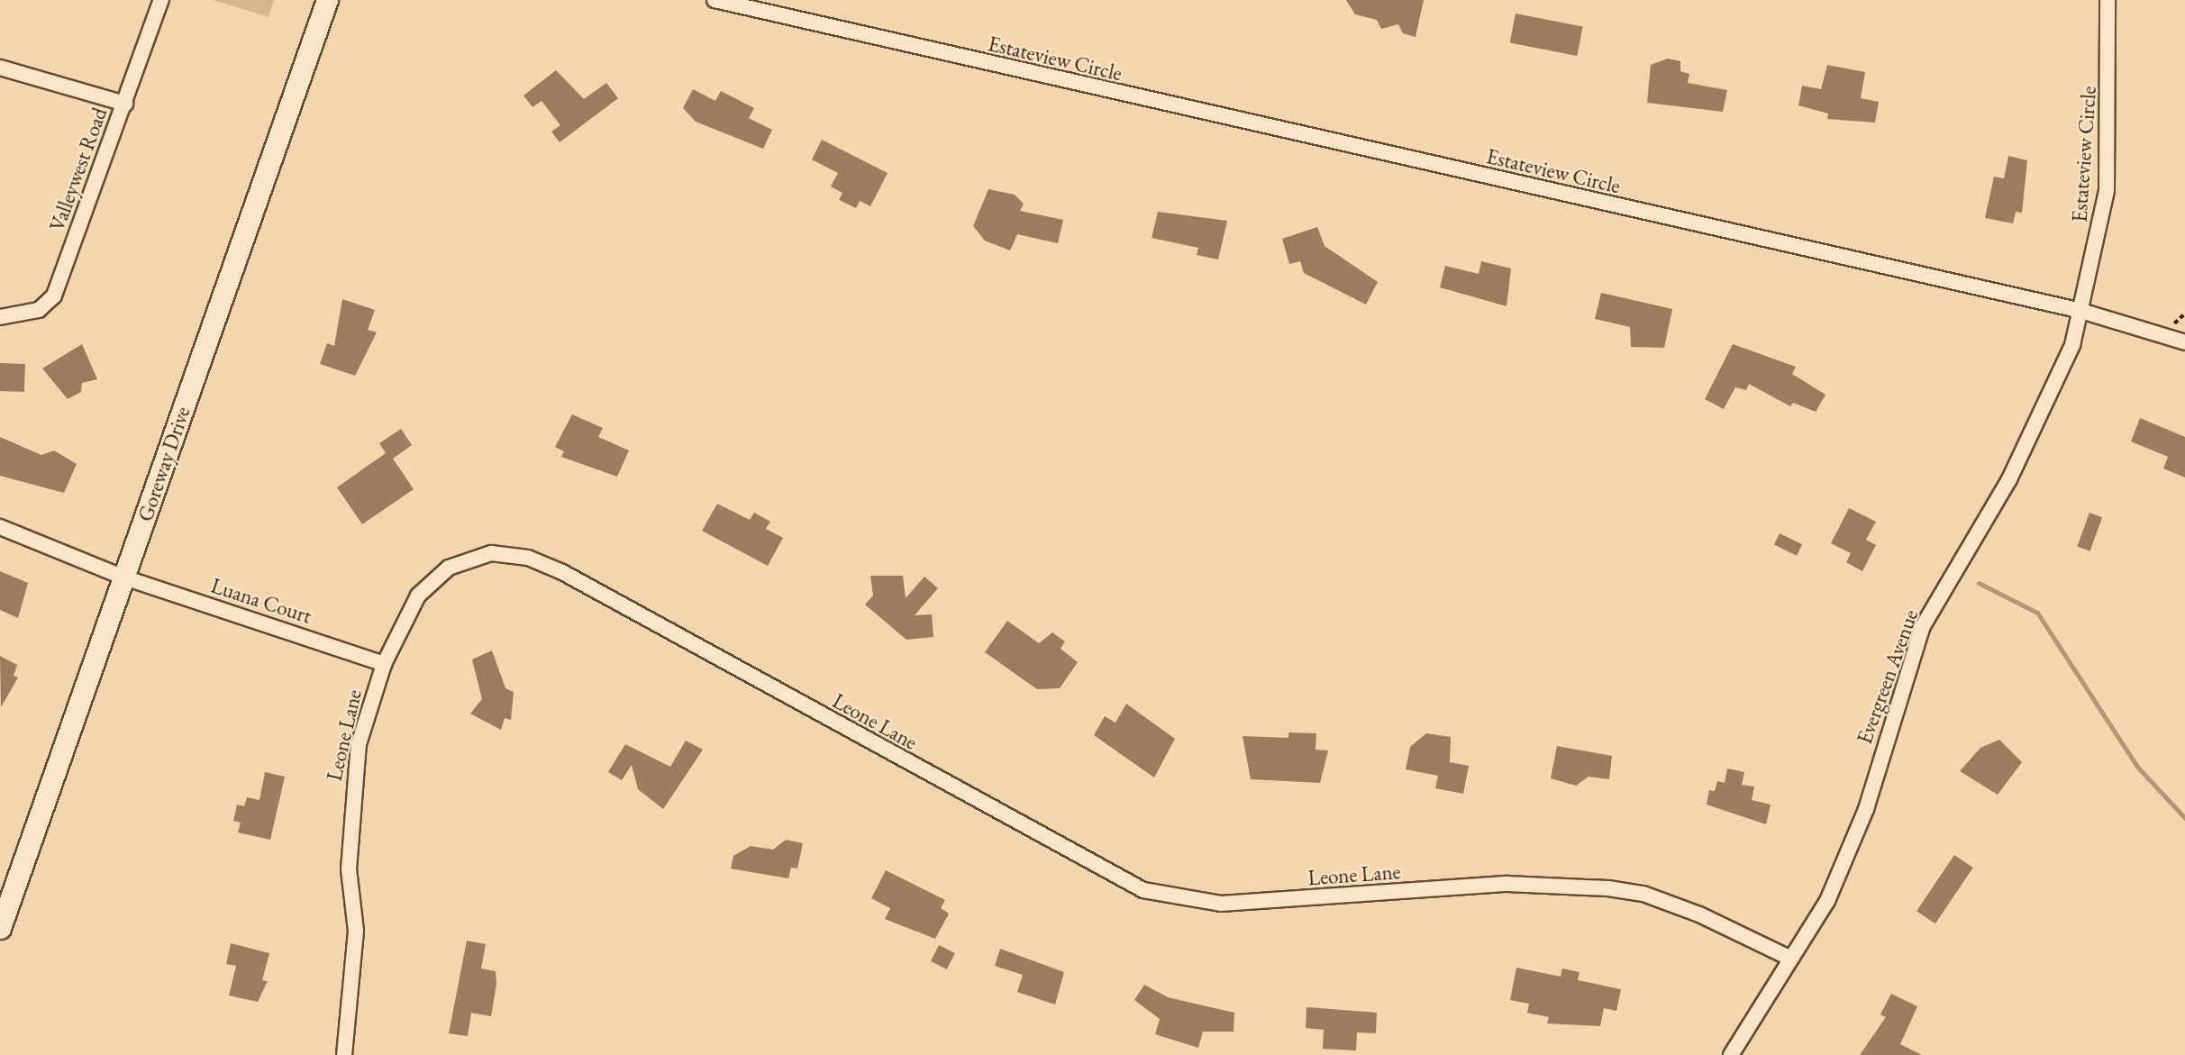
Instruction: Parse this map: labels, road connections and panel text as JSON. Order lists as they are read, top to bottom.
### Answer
{
  "streets": {
    "street": [
      "Estateview Circle",
      "Valleywest Road",
      "Goreway Drive",
      "Luana Court",
      "Evergreen Avenue",
      "Leone Lane"
    ]
  },
  "crossings": [
    ["Estateview Circle", "Evergreen Avenue"],
    ["Goreway Drive", "Luana Court"],
    ["Luana Court", "Leone Lane"],
    ["Evergreen Avenue", "Leone Lane"]
  ]
}
